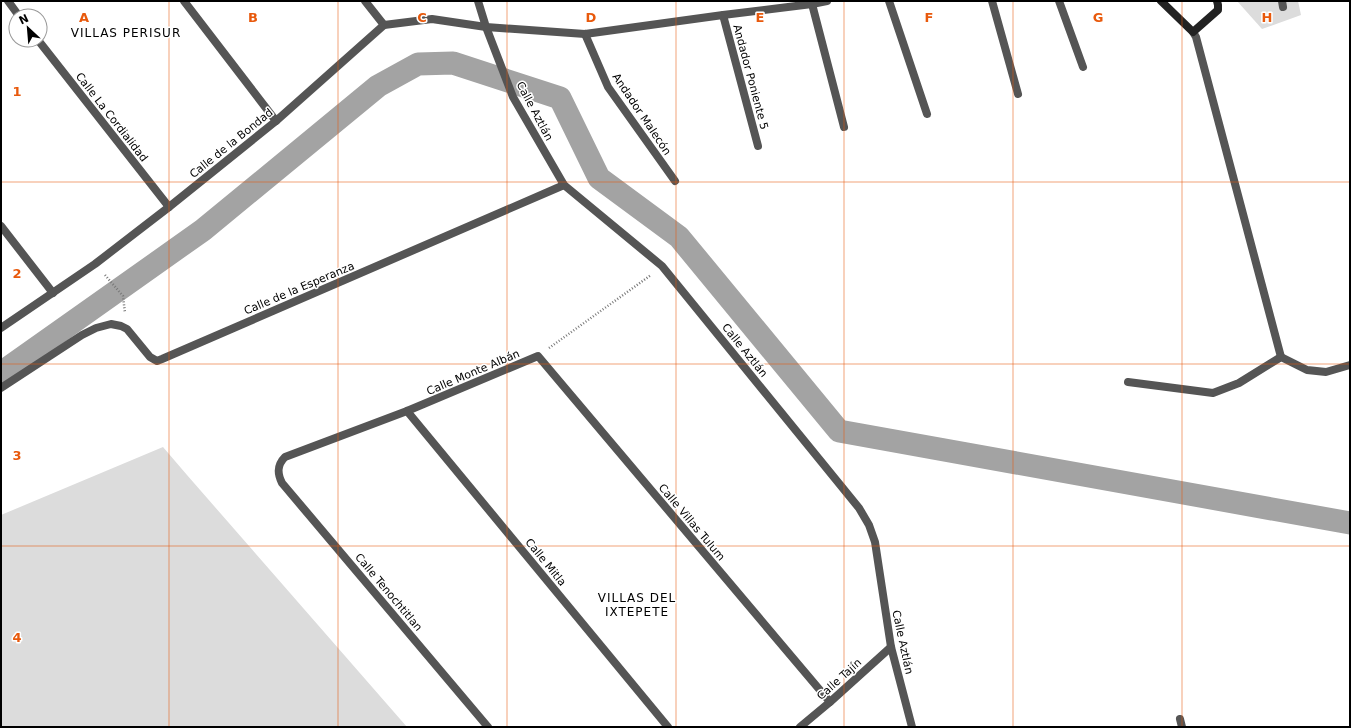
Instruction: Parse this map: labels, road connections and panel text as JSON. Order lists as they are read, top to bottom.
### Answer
{
  "streets": {
    "street": [
      "Andador Poniente 5",
      "Calle Aztlán",
      "Andador Malecón",
      "Calle La Cordialidad",
      "Calle de la Bondad",
      "Calle de la Esperanza",
      "Calle Monte Albán",
      "Calle Villas Tulum",
      "Calle Mitla",
      "Calle Tenochtitlan",
      "Calle Tajín"
    ]
  },
  "crossings": [
    ["Calle Aztlán", "Calle de la Esperanza"],
    ["Calle Aztlán", "Calle Monte Albán"],
    ["Calle Aztlán", "Calle Tajín"],
    ["Calle La Cordialidad", "Calle de la Bondad"],
    ["Calle Monte Albán", "Calle Villas Tulum"],
    ["Calle Monte Albán", "Calle Mitla"],
    ["Calle Monte Albán", "Calle Tenochtitlan"],
    ["Calle Villas Tulum", "Calle Tajín"]
  ],
  "districts": ["VILLAS PERISUR", "VILLAS DEL IXTEPETE"],
  "north": "top left",
  "grid": {
    "columns": [
      "A",
      "B",
      "C",
      "D",
      "E",
      "F",
      "G",
      "H"
    ],
    "rows": [
      "1",
      "2",
      "3",
      "4"
    ]
  }
}
